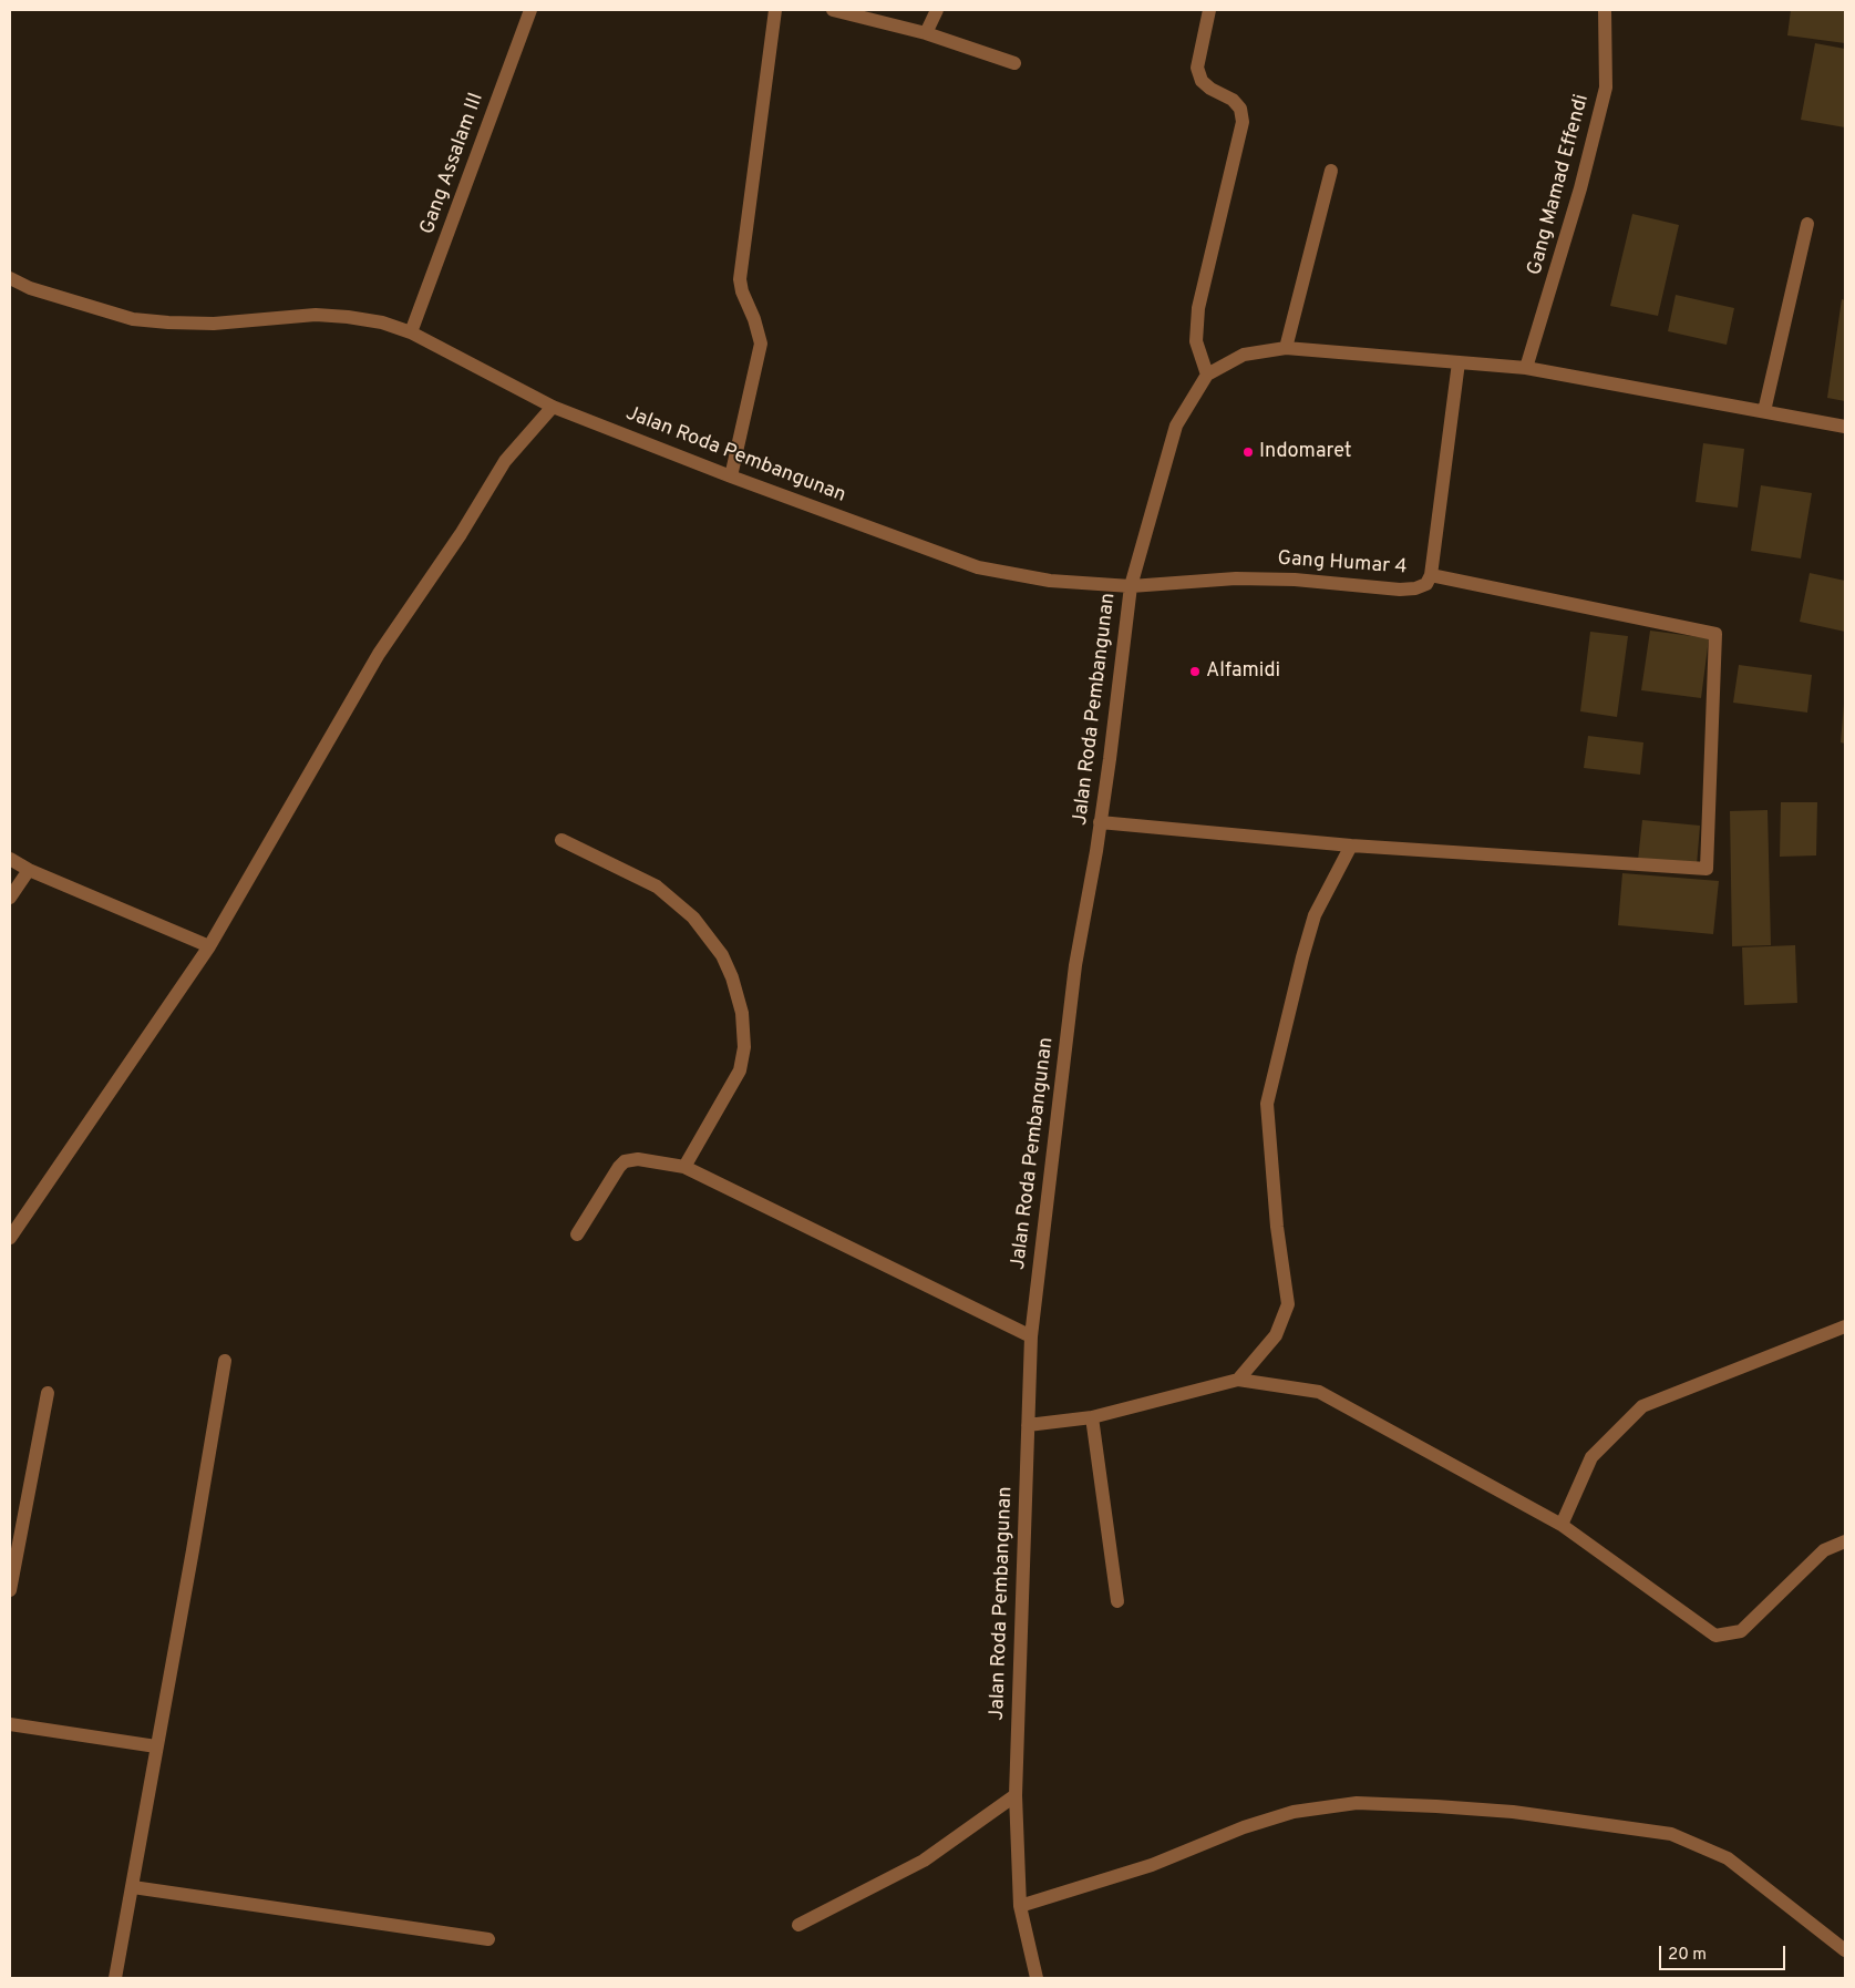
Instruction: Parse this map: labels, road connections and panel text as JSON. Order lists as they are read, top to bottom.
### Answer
{
  "streets": {
    "street": [
      "Gang Assalam III",
      "Gang Mamad Effendi",
      "Jalan Roda Pembangunan",
      "Gang Humar 4"
    ]
  },
  "crossings": [
    ["Gang Assalam III", "Jalan Roda Pembangunan"],
    ["Jalan Roda Pembangunan", "Gang Humar 4"]
  ],
  "places": ["Indomaret", "Alfamidi"],
  "scale_bar": "20 m"
}
